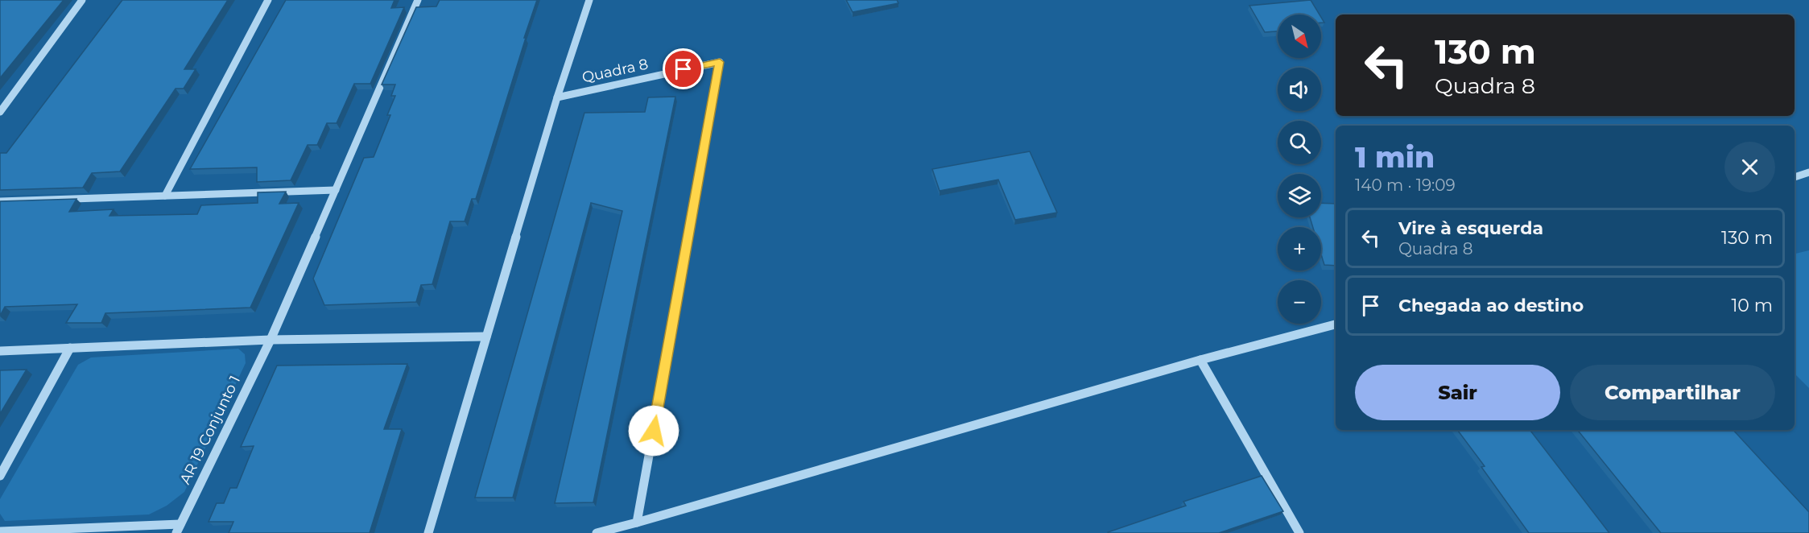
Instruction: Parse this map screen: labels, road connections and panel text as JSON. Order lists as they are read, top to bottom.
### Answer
{
  "streets": {
    "street": ["Quadra 8", "AR 19 Conjunto 1"]
  },
  "north": "bottom right",
  "page": {
    "map_buttons": ["+", "−"],
    "turn": ["130 m", "Quadra 8"],
    "heading": ["1 min", "140 m · 19:09"],
    "list": [
      {
        "name": "Vire à esquerda",
        "note": "Quadra 8",
        "value": "130 m"
      },
      {
        "name": "Chegada ao destino",
        "value": "10 m"
      }
    ],
    "buttons": ["Sair", "Compartilhar"]
  }
}
